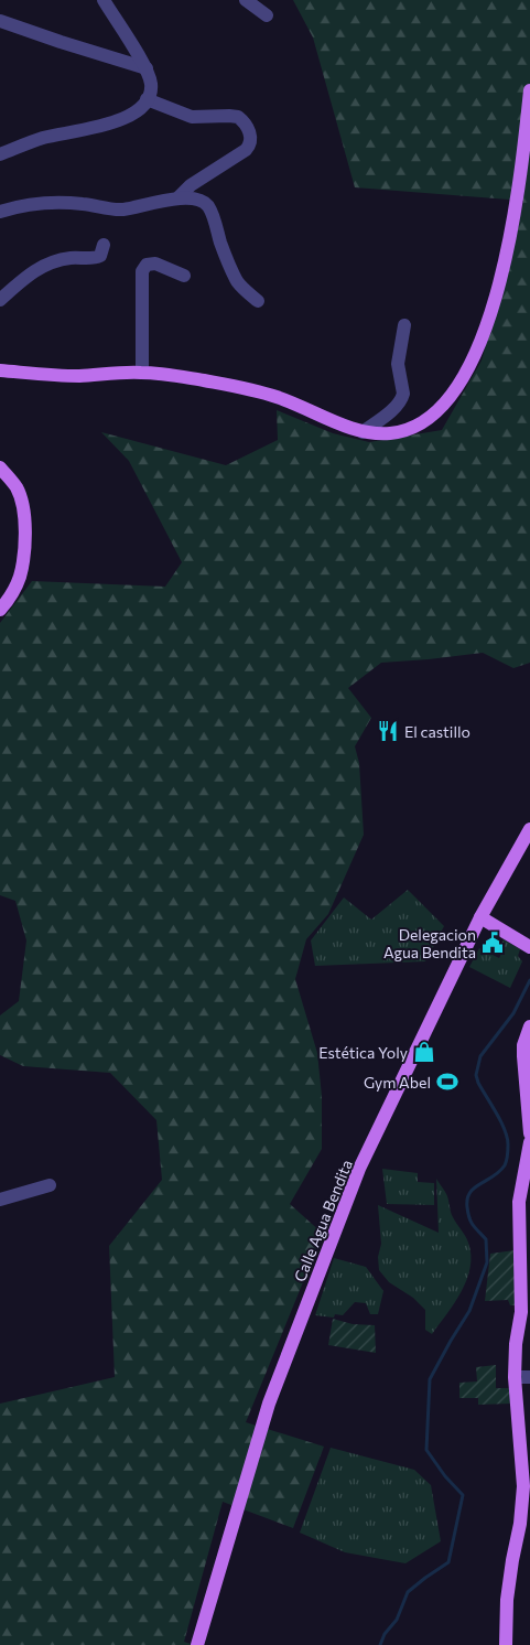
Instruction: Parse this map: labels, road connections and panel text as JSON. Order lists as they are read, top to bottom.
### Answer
{
  "streets": {
    "main road": ["Calle Agua Bendita"]
  },
  "places": {
    "restaurant": ["El castillo"],
    "public building": ["Delegacion Agua Bendita"],
    "shop": ["Estética Yoly"],
    "sports": ["Gym Abel"]
  }
}
